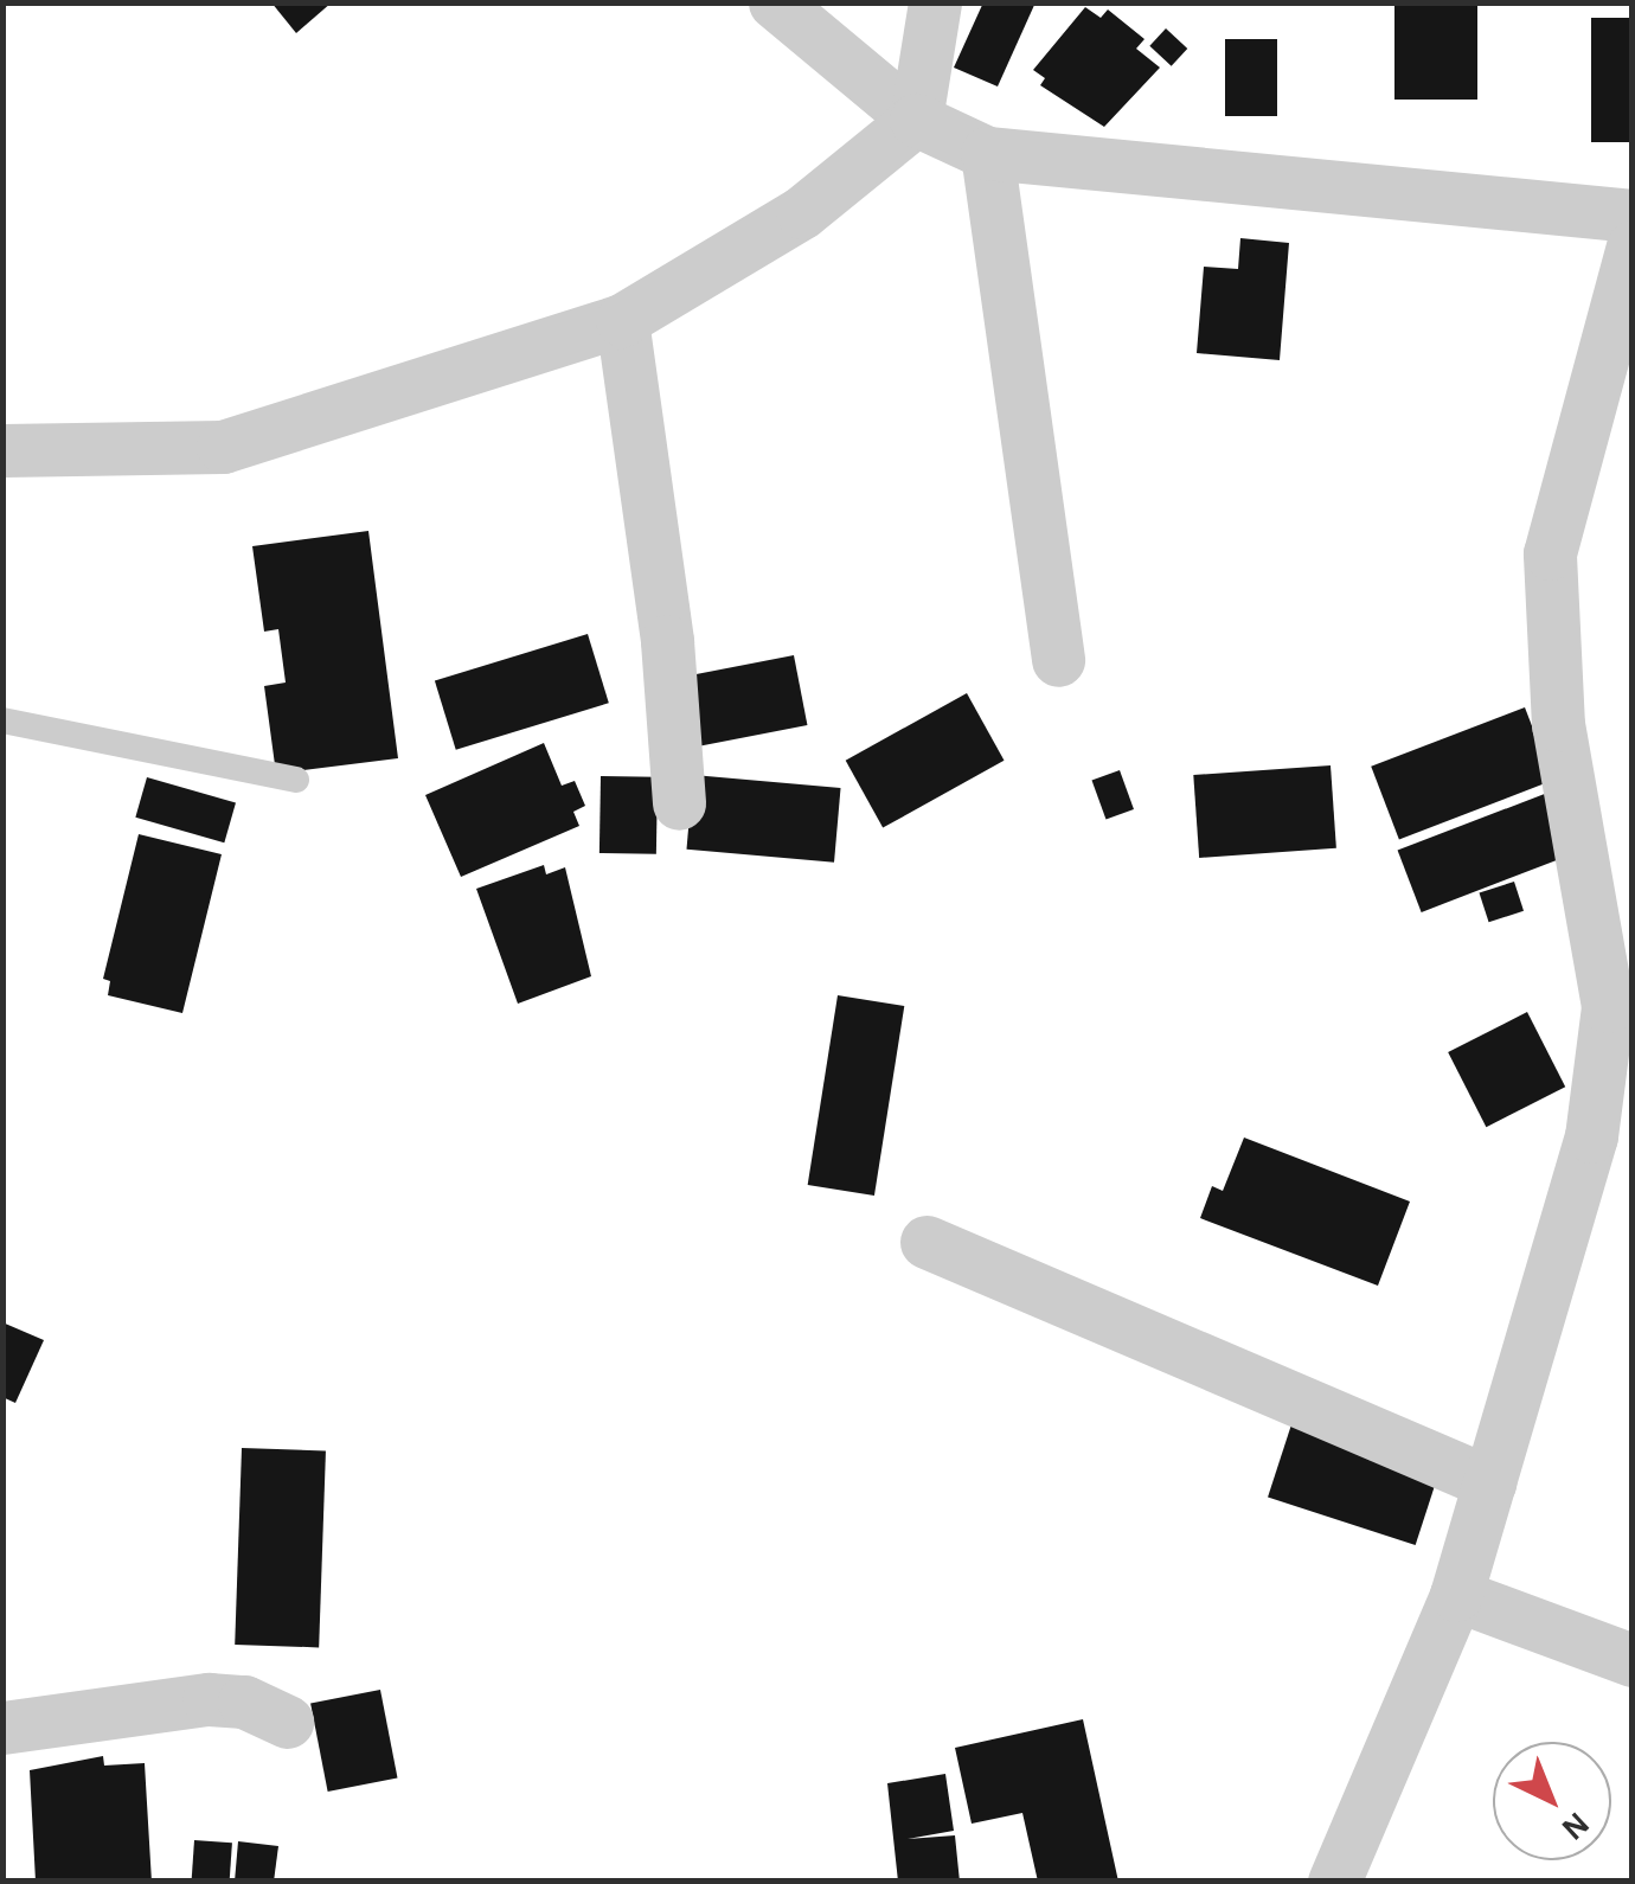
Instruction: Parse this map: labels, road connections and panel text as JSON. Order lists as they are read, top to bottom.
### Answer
{
  "north": "bottom right"
}
